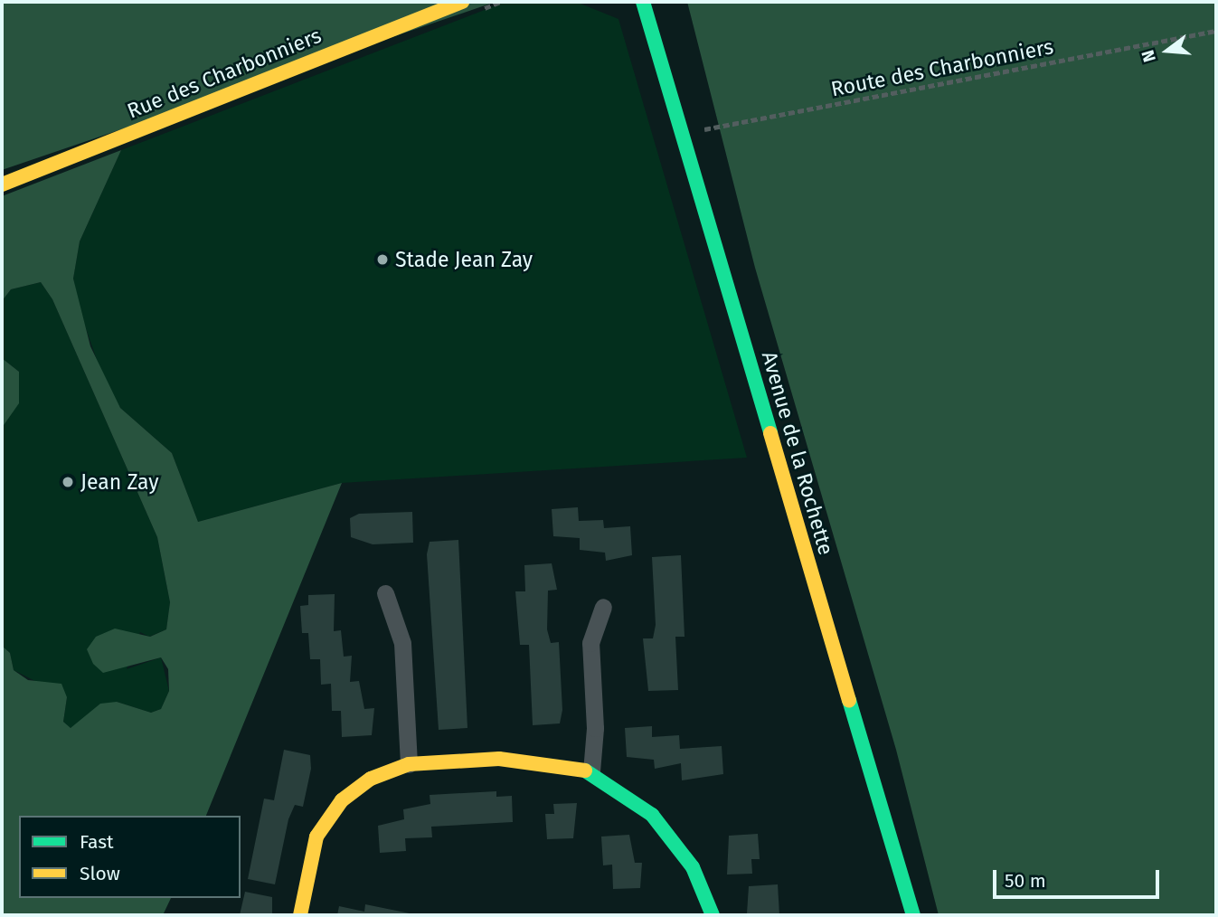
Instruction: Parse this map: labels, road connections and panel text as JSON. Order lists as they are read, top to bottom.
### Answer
{
  "streets": {
    "street": ["Rue des Charbonniers", "Avenue de la Rochette"],
    "path": ["Route des Charbonniers"]
  },
  "places": ["Stade Jean Zay", "Jean Zay"],
  "legend": ["Fast", "Slow"],
  "scale_bar": "50 m",
  "north": "left"
}
